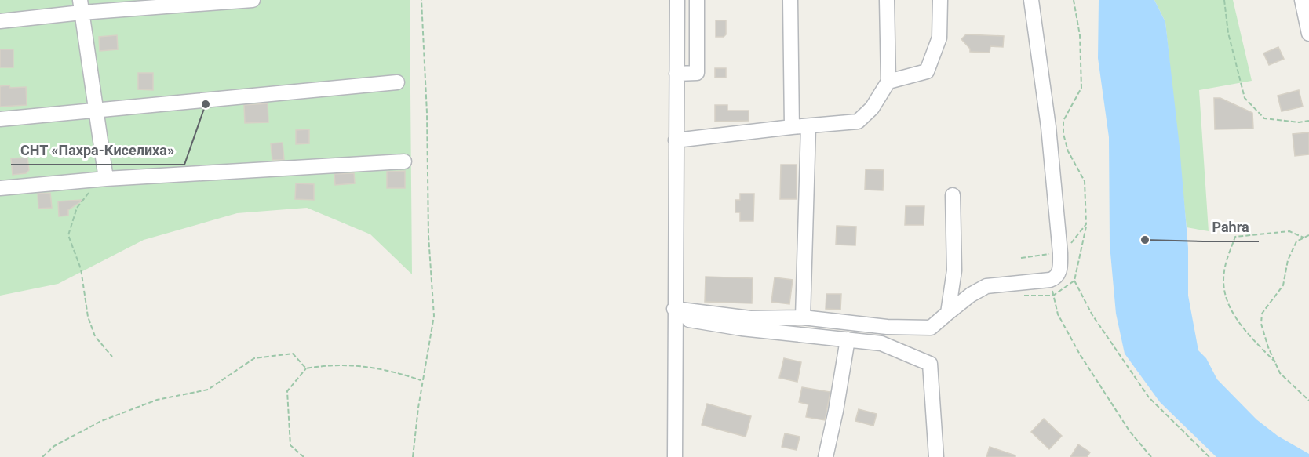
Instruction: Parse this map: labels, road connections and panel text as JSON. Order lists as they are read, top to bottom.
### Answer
{
  "places": ["СНТ «Пахра-Киселиха»", "Pahra"]
}
